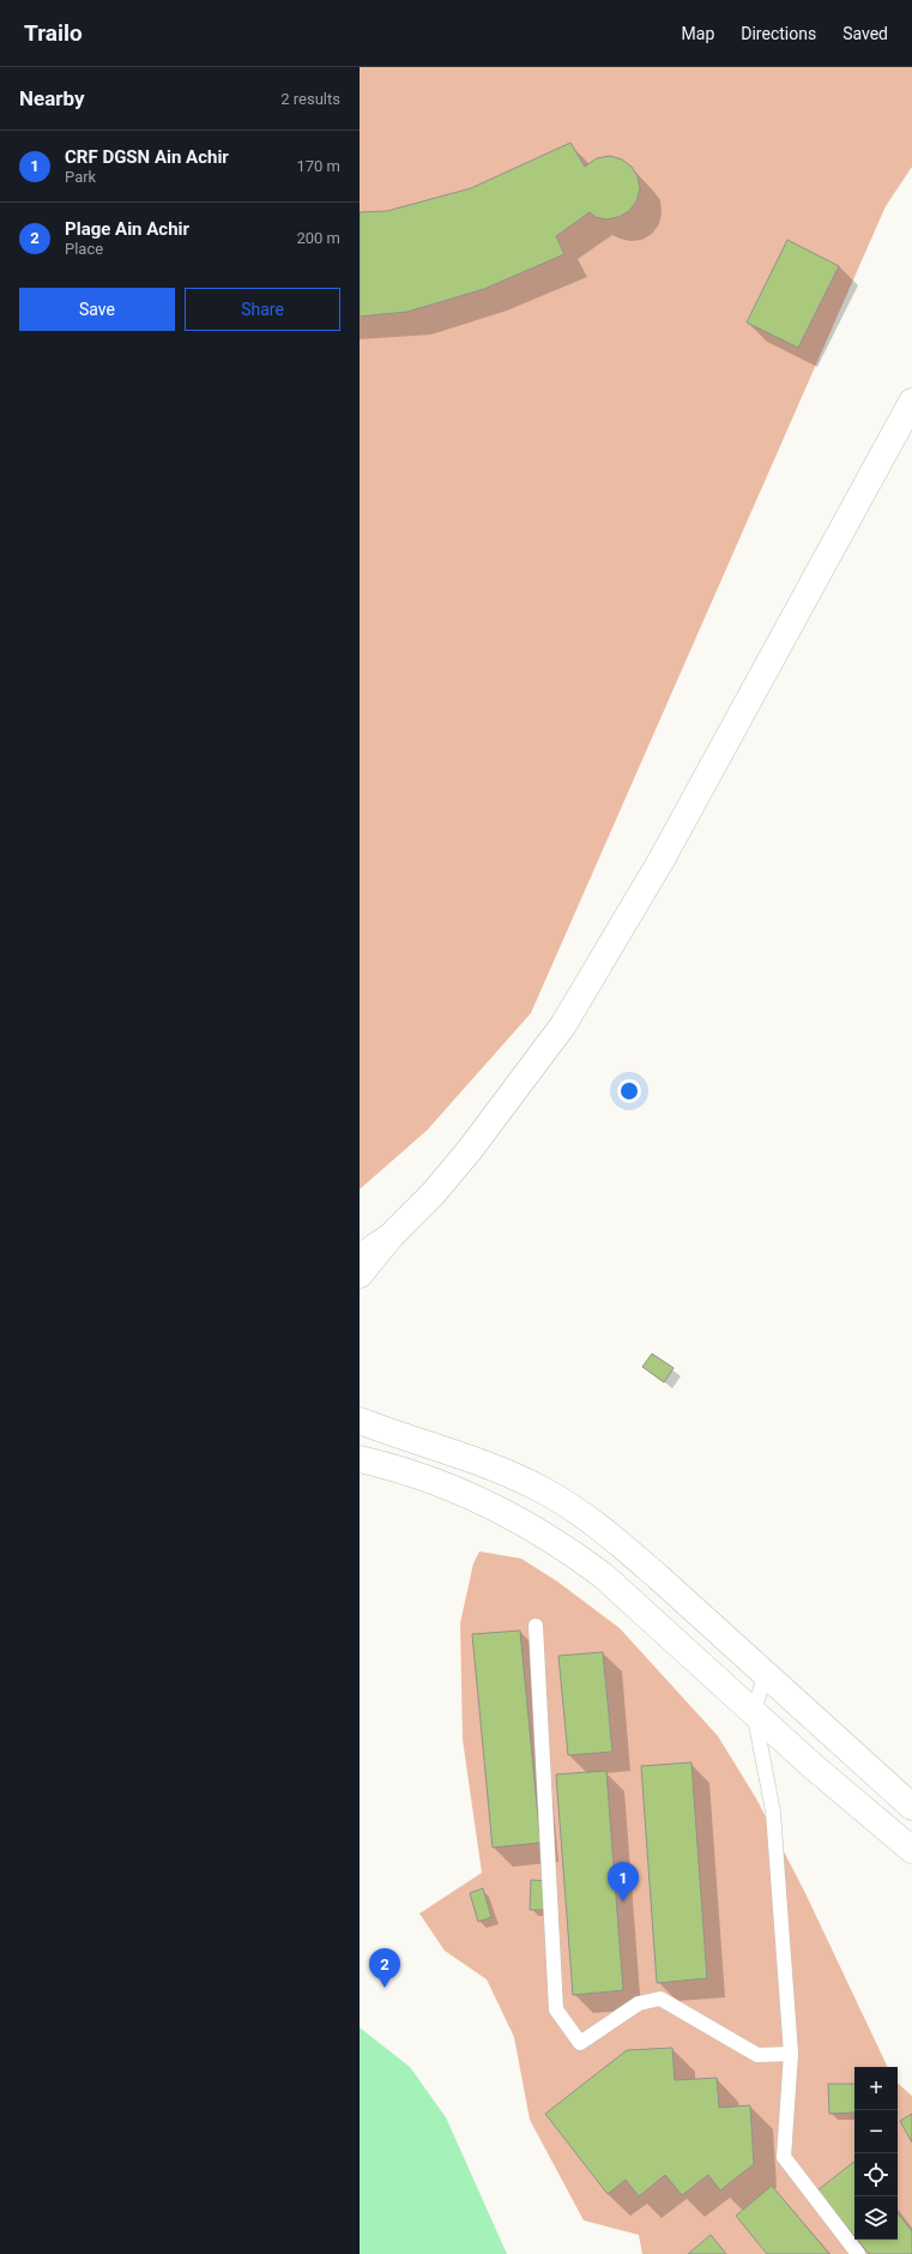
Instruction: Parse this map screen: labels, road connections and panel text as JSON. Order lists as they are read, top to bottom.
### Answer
{
  "page": {
    "header": "Trailo",
    "nav": ["Map", "Directions", "Saved"],
    "heading": ["Nearby", "2 results"],
    "list": [
      {
        "mark": "1",
        "name": "CRF DGSN Ain Achir",
        "note": "Park",
        "value": "170 m"
      },
      {
        "mark": "2",
        "name": "Plage Ain Achir",
        "note": "Place",
        "value": "200 m"
      }
    ],
    "buttons": ["Save", "Share"],
    "pins": ["1", "2"],
    "map_buttons": ["+", "−"]
  }
}
